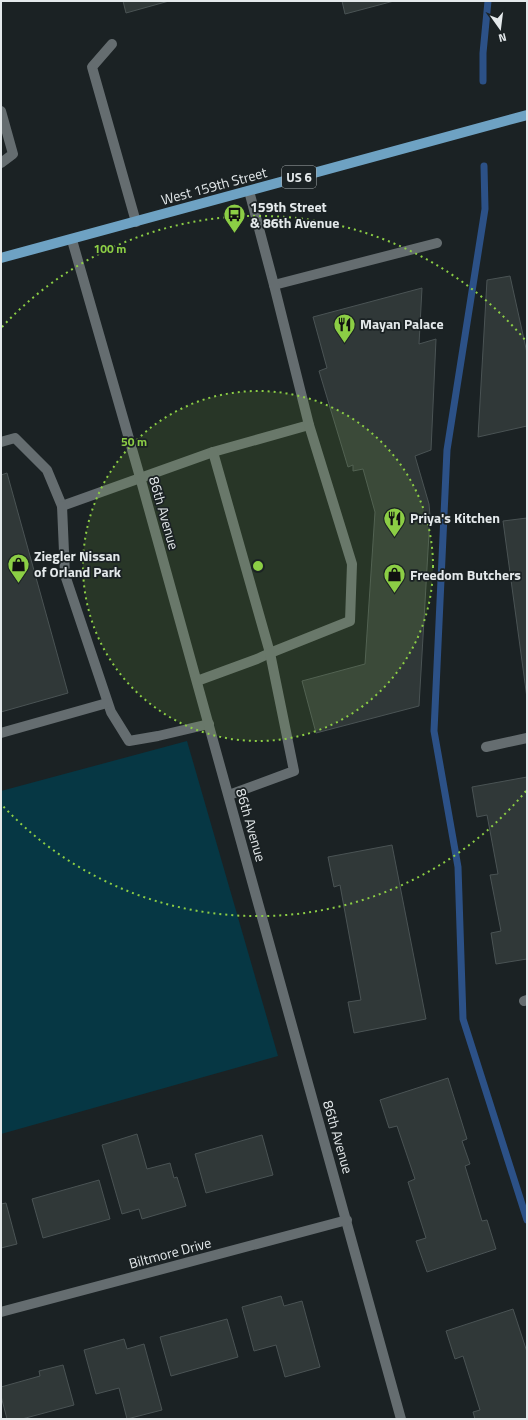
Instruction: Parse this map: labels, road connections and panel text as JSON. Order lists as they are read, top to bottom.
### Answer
{
  "streets": {
    "main road": ["US 6", "West 159th Street"],
    "street": ["86th Avenue", "Biltmore Drive"]
  },
  "crossings": [
    ["West 159th Street", "86th Avenue"],
    ["86th Avenue", "Biltmore Drive"]
  ],
  "places": {
    "bus stop": ["159th Street & 86th Avenue"],
    "restaurant": ["Mayan Palace", "Priya's Kitchen"],
    "shop": ["Ziegler Nissan of Orland Park", "Freedom Butchers"]
  },
  "north": "bottom",
  "rings": ["100 m", "50 m"]
}
